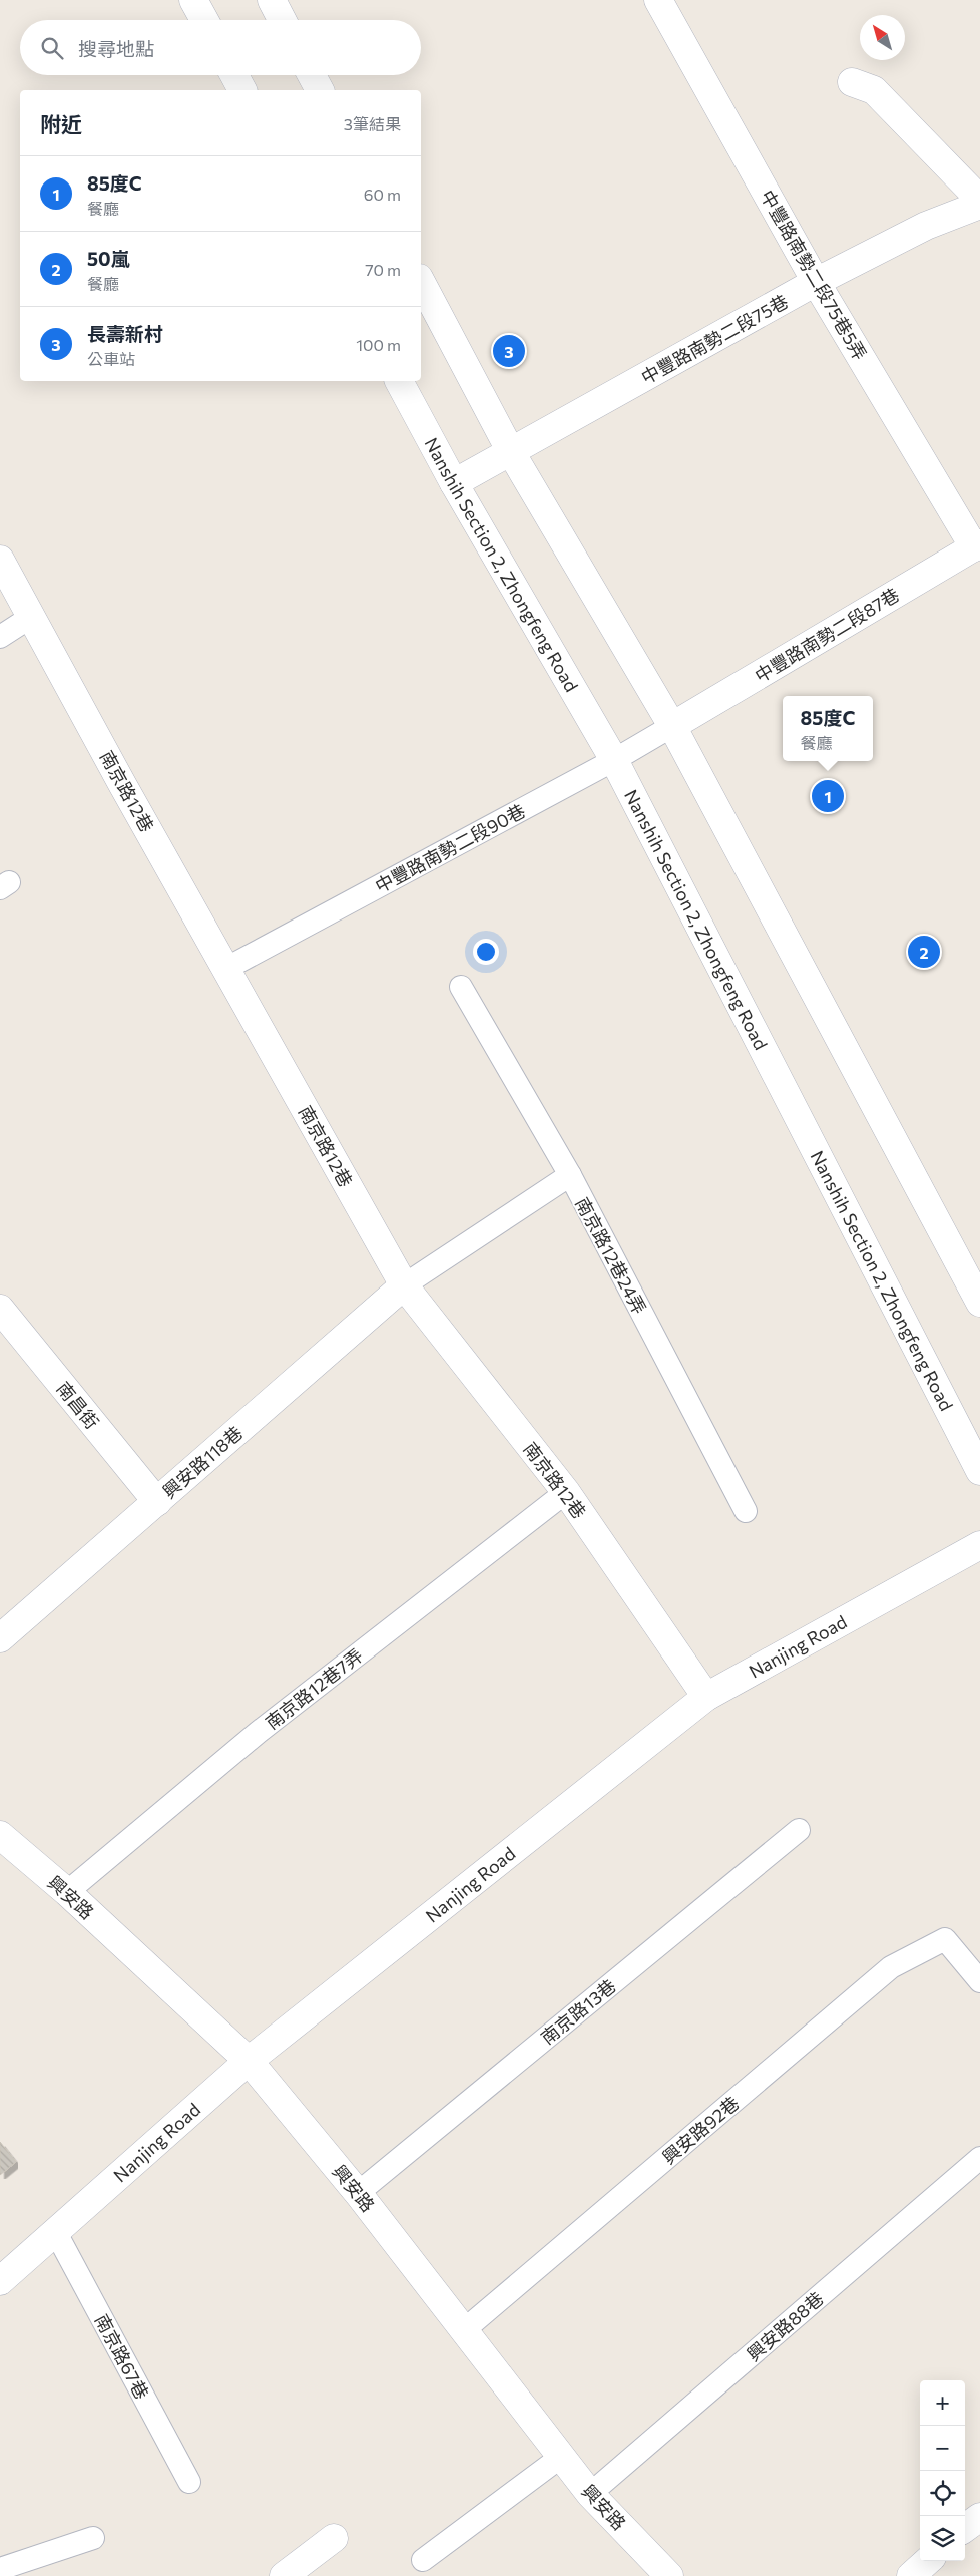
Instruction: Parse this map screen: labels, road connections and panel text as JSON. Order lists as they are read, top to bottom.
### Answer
{
  "streets": {
    "street": [
      "中豐路南勢二段75巷5弄",
      "中豐路南勢二段75巷",
      "Nanshih Section 2, Zhongfeng Road",
      "中豐路南勢二段87巷",
      "南京路12巷",
      "南昌街",
      "興安路118巷",
      "Nanjing Road",
      "興安路"
    ],
    "lane": [
      "中豐路南勢二段90巷",
      "南京路12巷24弄",
      "南京路12巷7弄",
      "南京路13巷",
      "興安路92巷",
      "興安路88巷",
      "南京路67巷"
    ]
  },
  "crossings": [
    ["中豐路南勢二段75巷5弄", "中豐路南勢二段75巷"],
    ["中豐路南勢二段75巷5弄", "中豐路南勢二段87巷"],
    ["中豐路南勢二段75巷", "Nanshih Section 2, Zhongfeng Road"],
    ["Nanshih Section 2, Zhongfeng Road", "中豐路南勢二段90巷"],
    ["中豐路南勢二段87巷", "中豐路南勢二段90巷"],
    ["南京路12巷", "中豐路南勢二段90巷"],
    ["南京路12巷", "南京路12巷24弄"],
    ["南京路12巷", "興安路118巷"],
    ["南京路12巷", "Nanjing Road"],
    ["南京路12巷", "南京路12巷7弄"],
    ["南京路12巷24弄", "興安路118巷"],
    ["南昌街", "興安路118巷"],
    ["Nanjing Road", "興安路"],
    ["Nanjing Road", "南京路67巷"],
    ["南京路12巷7弄", "興安路"],
    ["興安路", "南京路13巷"],
    ["興安路", "興安路92巷"],
    ["興安路", "興安路88巷"]
  ],
  "north": "top left",
  "page": {
    "search": "搜尋地點",
    "heading": ["附近", "3筆結果"],
    "list": [
      {
        "mark": "1",
        "name": "85度C",
        "note": "餐廳",
        "value": "60 m"
      },
      {
        "mark": "2",
        "name": "50嵐",
        "note": "餐廳",
        "value": "70 m"
      },
      {
        "mark": "3",
        "name": "長壽新村",
        "note": "公車站",
        "value": "100 m"
      }
    ],
    "pins": ["3", "1", "2"],
    "popup": ["85度C", "餐廳"],
    "map_buttons": ["+", "−"]
  }
}
